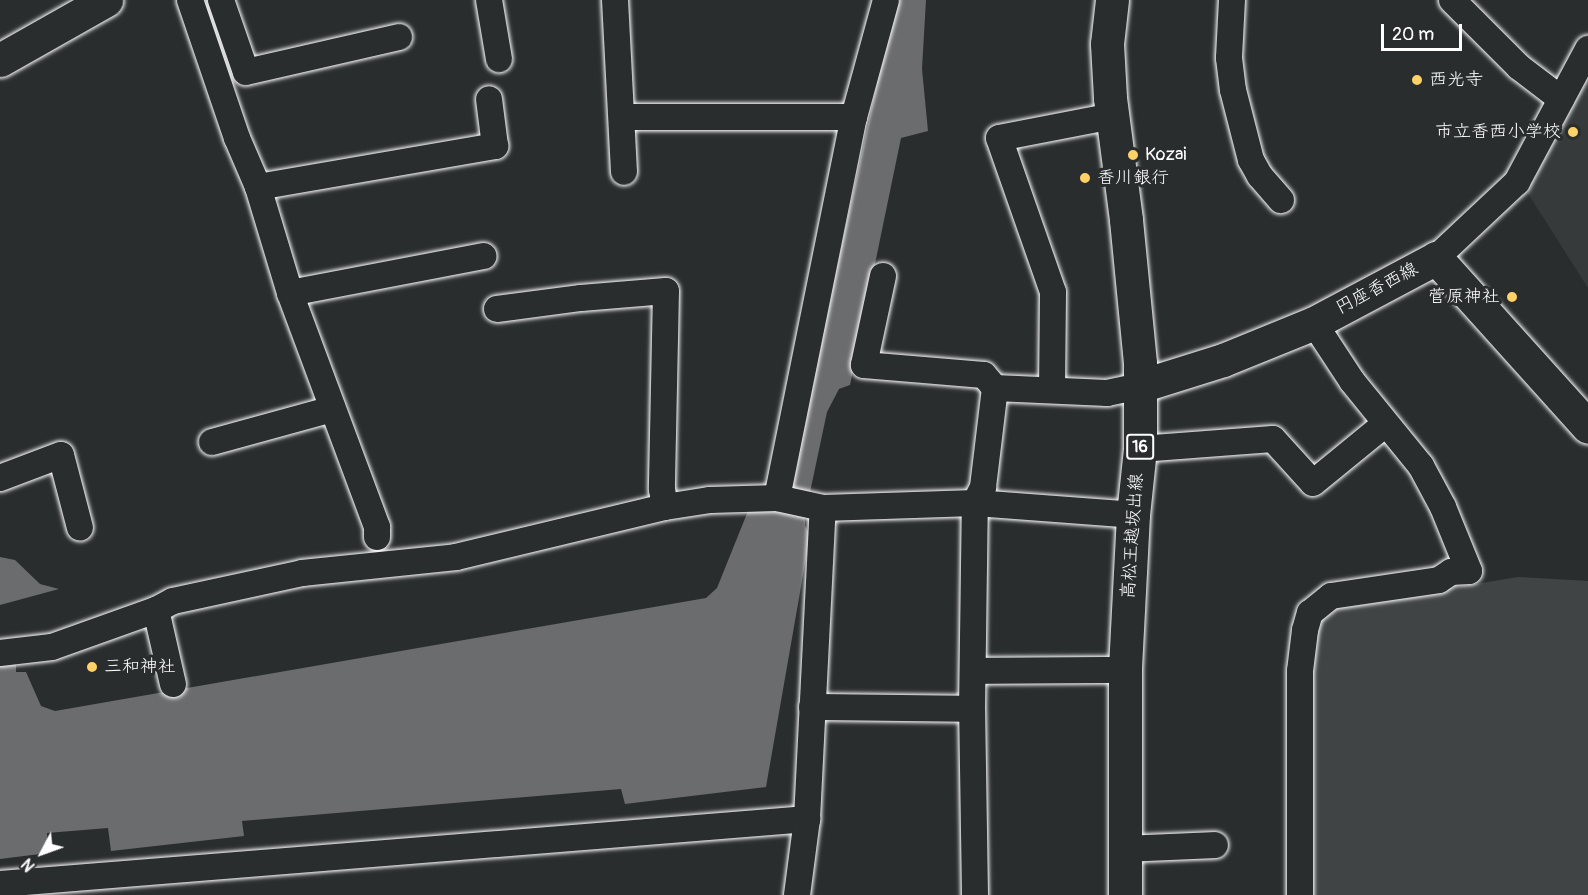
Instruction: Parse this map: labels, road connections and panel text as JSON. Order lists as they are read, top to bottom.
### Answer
{
  "streets": {
    "main road": ["円座香西線", "16", "高松王越坂出線"]
  },
  "crossings": [
    ["円座香西線", "高松王越坂出線"]
  ],
  "places": [
    "西光寺",
    "市立香西小学校",
    "Kozai",
    "香川銀行",
    "菅原神社",
    "三和神社"
  ],
  "scale_bar": "20 m",
  "north": "bottom left"
}
